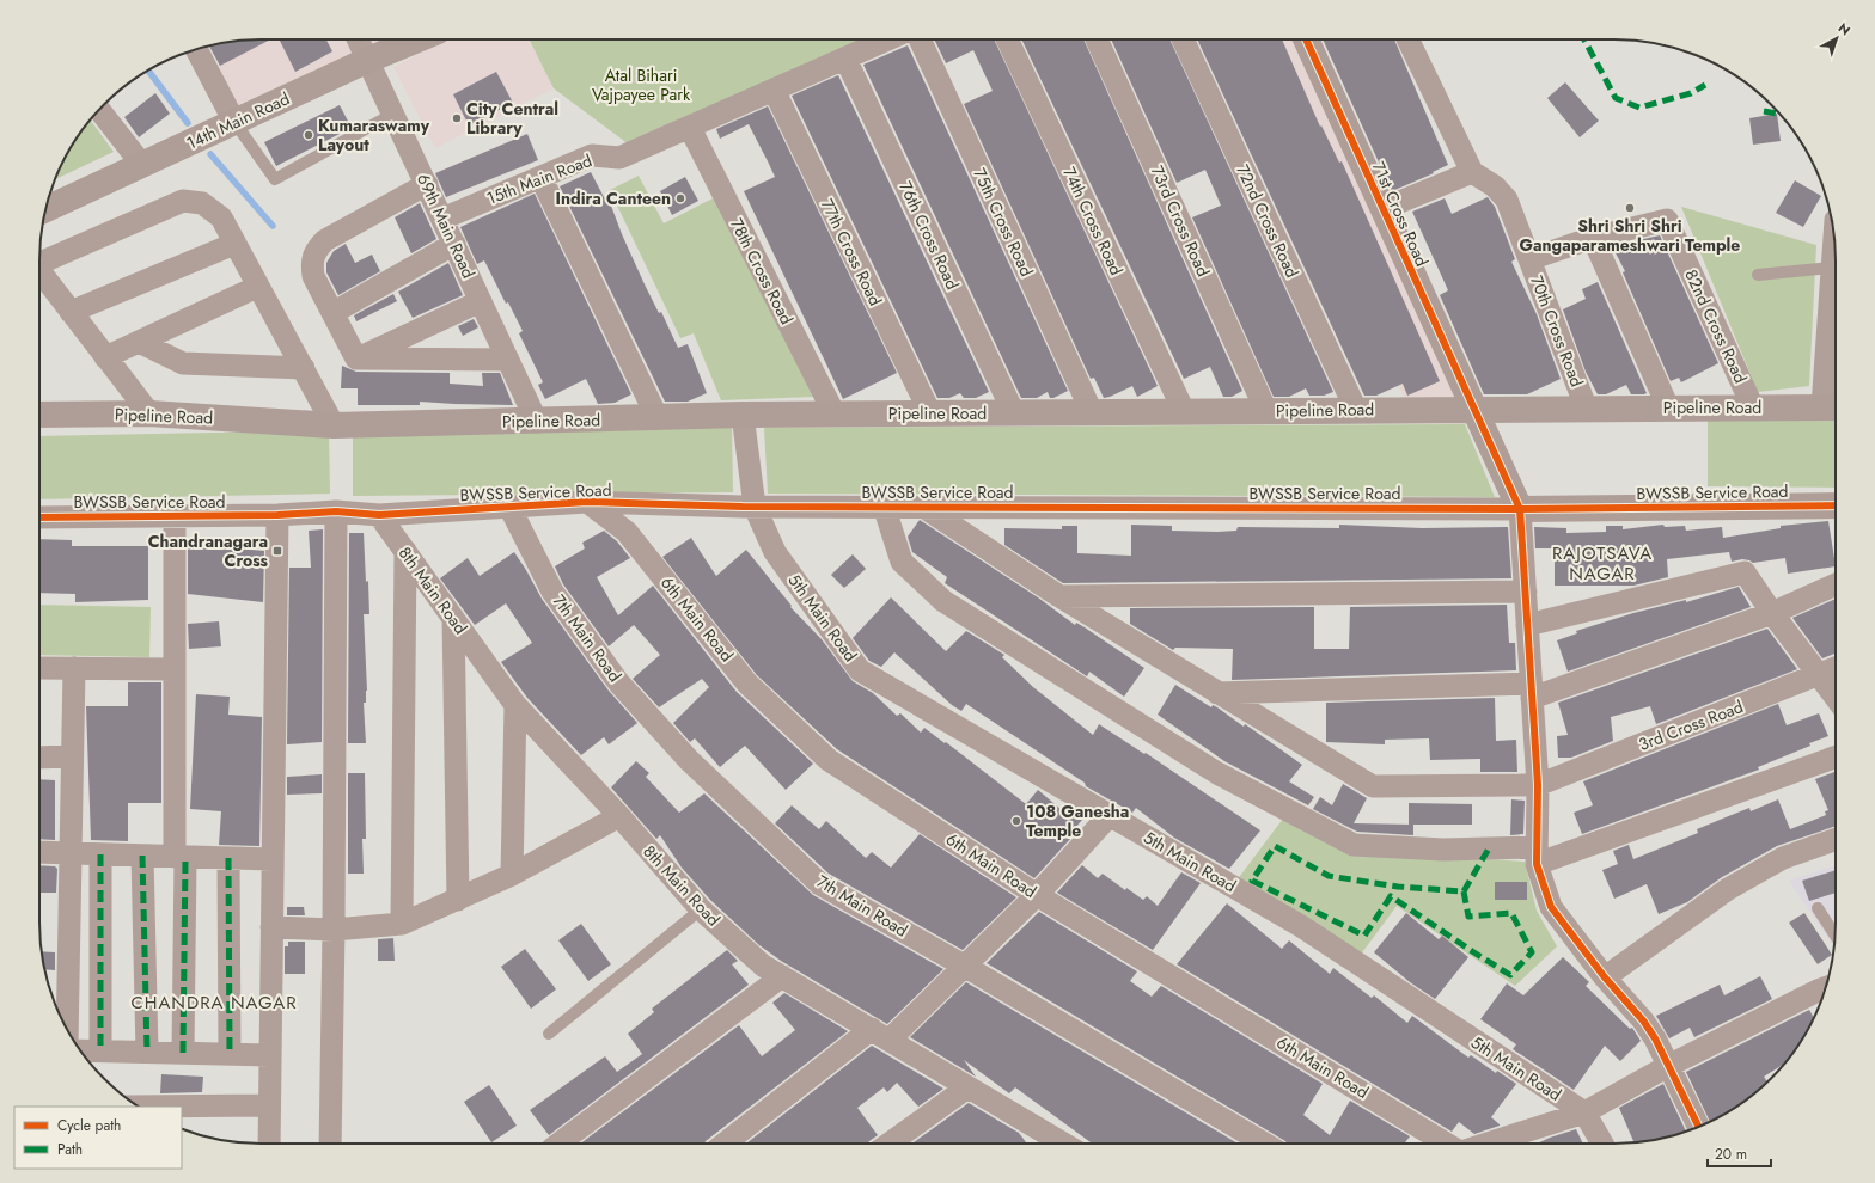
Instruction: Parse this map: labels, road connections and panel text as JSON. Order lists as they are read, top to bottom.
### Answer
{
  "streets": {
    "street": [
      "14th Main Road",
      "15th Main Road",
      "71st Cross Road",
      "74th Cross Road",
      "73rd Cross Road",
      "72nd Cross Road",
      "75th Cross Road",
      "69th Main Road",
      "76th Cross Road",
      "77th Cross Road",
      "78th Cross Road",
      "82nd Cross Road",
      "70th Cross Road",
      "Pipeline Road",
      "BWSSB Service Road",
      "8th Main Road",
      "5th Main Road",
      "6th Main Road",
      "7th Main Road",
      "3rd Cross Road"
    ]
  },
  "crossings": [
    ["14th Main Road", "69th Main Road"],
    ["15th Main Road", "69th Main Road"],
    ["15th Main Road", "76th Cross Road"],
    ["15th Main Road", "77th Cross Road"],
    ["15th Main Road", "78th Cross Road"],
    ["71st Cross Road", "Pipeline Road"],
    ["71st Cross Road", "BWSSB Service Road"],
    ["74th Cross Road", "Pipeline Road"],
    ["73rd Cross Road", "Pipeline Road"],
    ["72nd Cross Road", "Pipeline Road"],
    ["75th Cross Road", "Pipeline Road"],
    ["69th Main Road", "Pipeline Road"],
    ["76th Cross Road", "Pipeline Road"],
    ["77th Cross Road", "Pipeline Road"],
    ["78th Cross Road", "Pipeline Road"],
    ["82nd Cross Road", "Pipeline Road"],
    ["70th Cross Road", "Pipeline Road"],
    ["Pipeline Road", "5th Main Road"],
    ["BWSSB Service Road", "8th Main Road"],
    ["BWSSB Service Road", "5th Main Road"],
    ["BWSSB Service Road", "6th Main Road"],
    ["BWSSB Service Road", "7th Main Road"]
  ],
  "districts": ["RAJOTSAVA NAGAR", "CHANDRA NAGAR"],
  "parks": ["Atal Bihari Vajpayee Park"],
  "places": {
    "other": [
      "City Central Library",
      "Kumaraswamy Layout",
      "Indira Canteen",
      "Shri Shri Shri Gangaparameshwari Temple",
      "108 Ganesha Temple"
    ],
    "transit": ["Chandranagara Cross"]
  },
  "legend": ["Cycle path", "Path"],
  "scale_bar": "20 m",
  "north": "top right"
}
